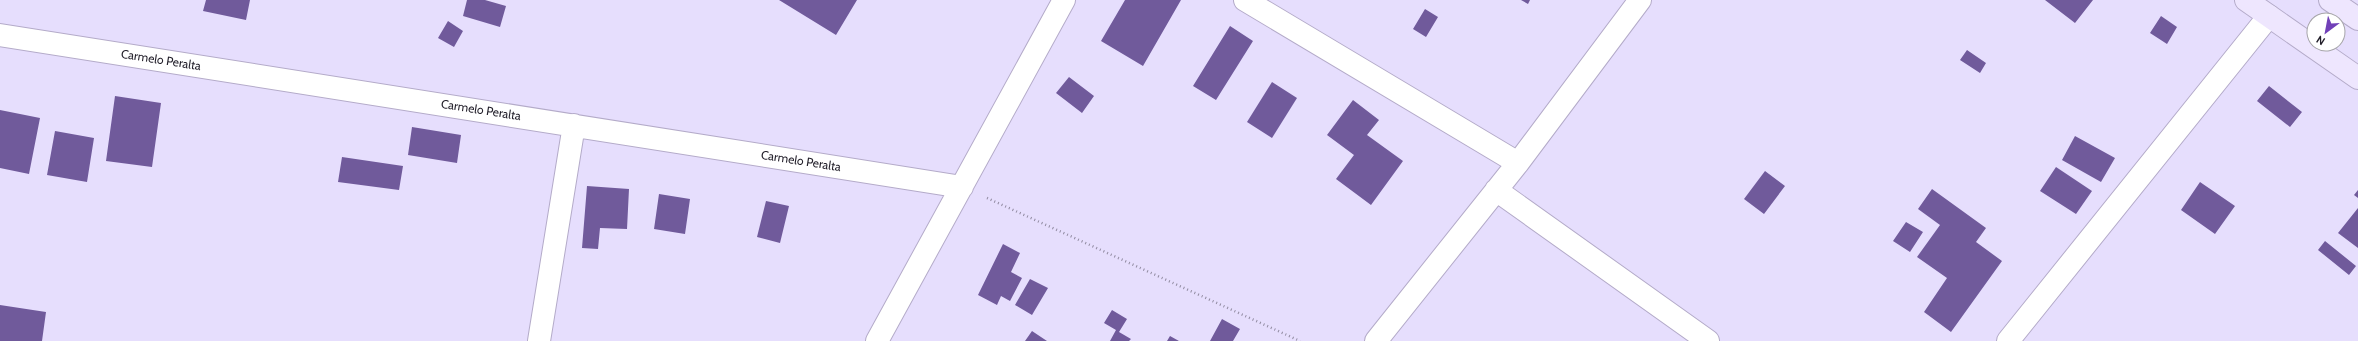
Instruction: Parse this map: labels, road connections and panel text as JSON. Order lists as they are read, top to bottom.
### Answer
{
  "streets": {
    "street": ["Carmelo Peralta"]
  },
  "north": "bottom left"
}
